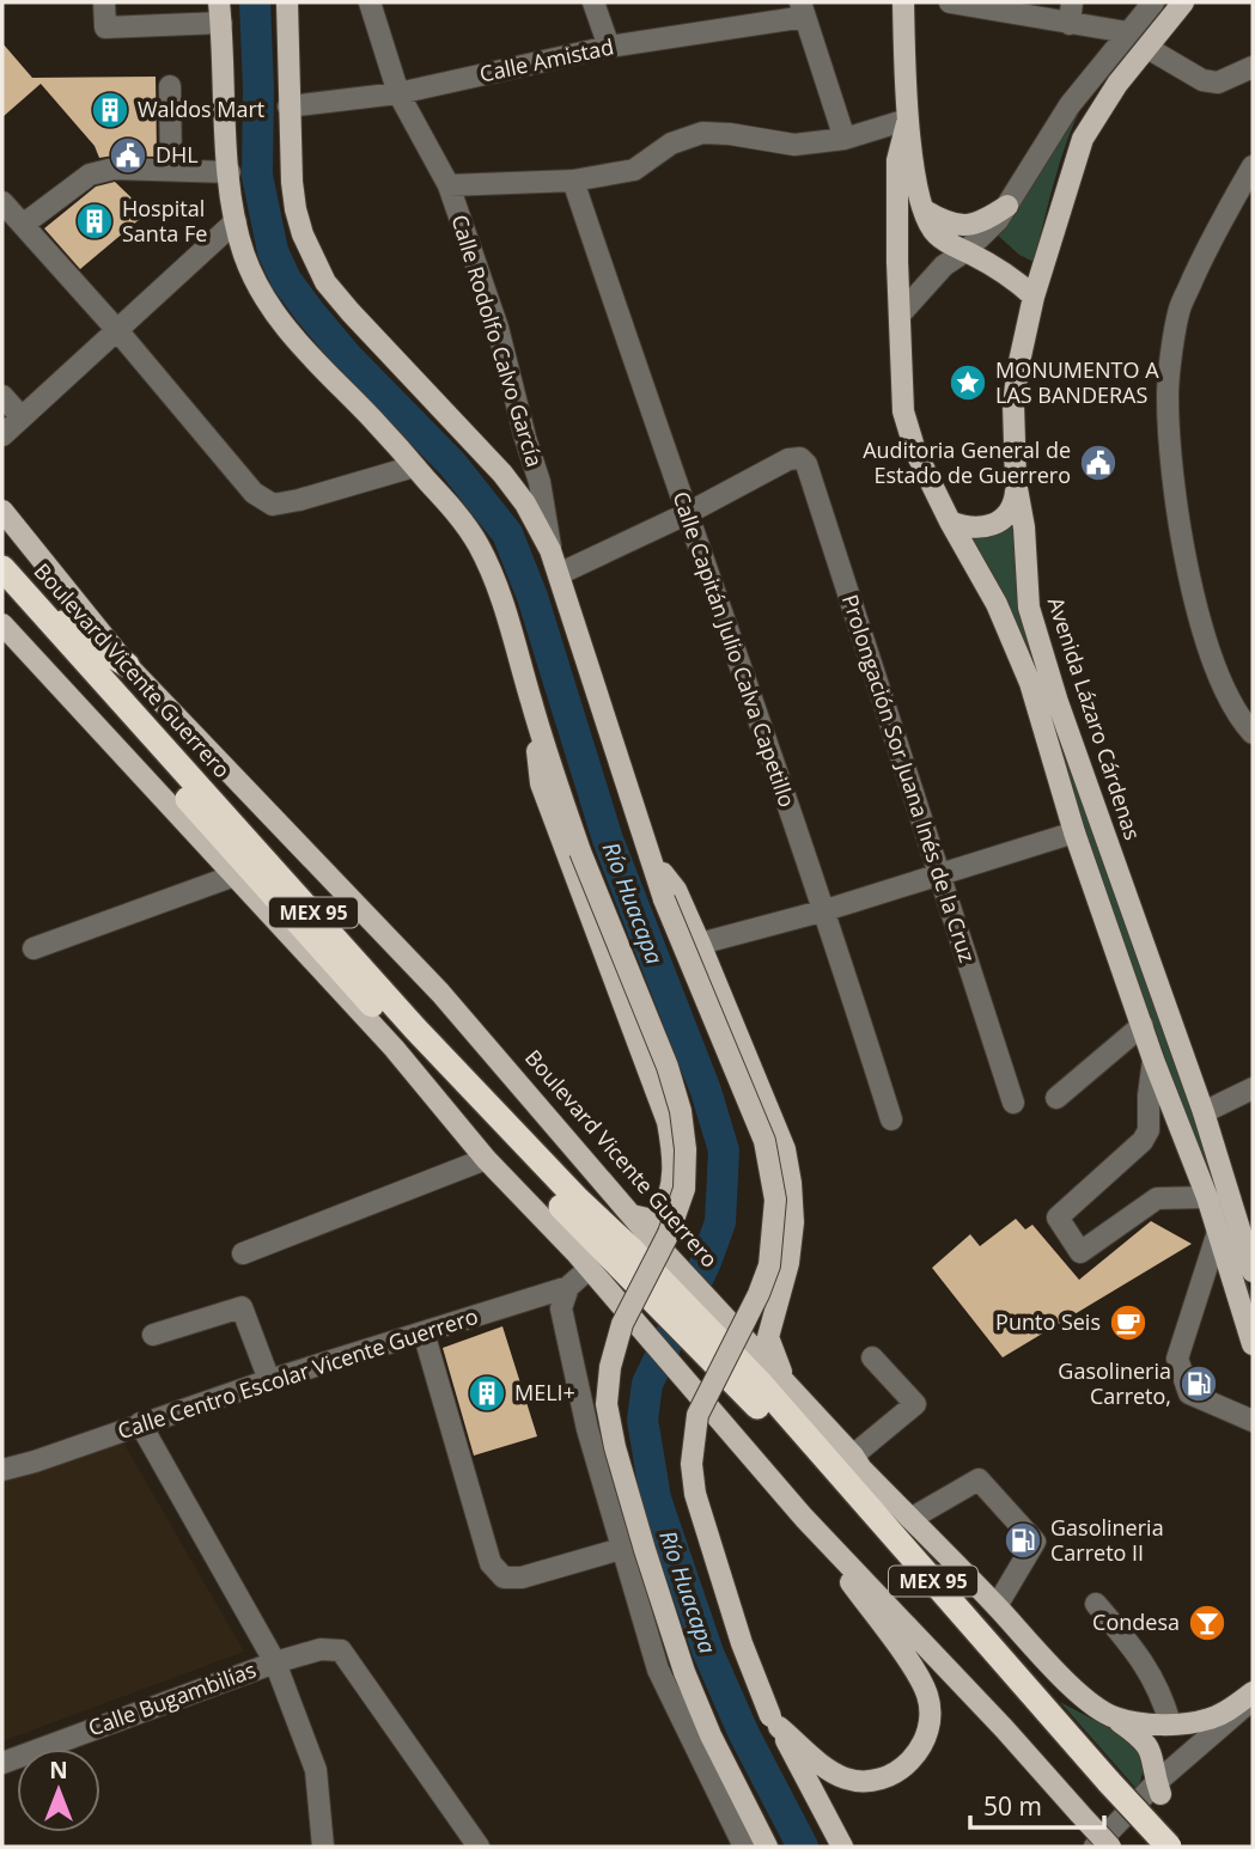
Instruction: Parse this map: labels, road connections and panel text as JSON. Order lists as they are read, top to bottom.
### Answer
{
  "streets": {
    "highway": ["Boulevard Vicente Guerrero", "MEX 95"],
    "main road": ["Avenida Lázaro Cárdenas"],
    "street": [
      "Calle Amistad",
      "Calle Rodolfo Calvo García",
      "Calle Capitán Julio Calva Capetillo",
      "Prolongación Sor Juana Inés de la Cruz",
      "Calle Centro Escolar Vicente Guerrero",
      "Calle Bugambilias"
    ]
  },
  "crossings": [
    ["Calle Amistad", "Calle Rodolfo Calvo García"],
    ["Calle Capitán Julio Calva Capetillo", "Prolongación Sor Juana Inés de la Cruz"],
    ["Calle Centro Escolar Vicente Guerrero", "Calle Bugambilias"]
  ],
  "water": ["Río Huacapa"],
  "places": {
    "building": ["Waldos Mart", "Hospital Santa Fe", "MELI+"],
    "public building": ["DHL", "Auditoria General de Estado de Guerrero"],
    "place": ["MONUMENTO A LAS BANDERAS"],
    "cafe": ["Punto Seis"],
    "fuel station": ["Gasolineria Carreto,", "Gasolineria Carreto II"],
    "bar": ["Condesa"]
  },
  "scale_bar": "50 m",
  "north": "top"
}
